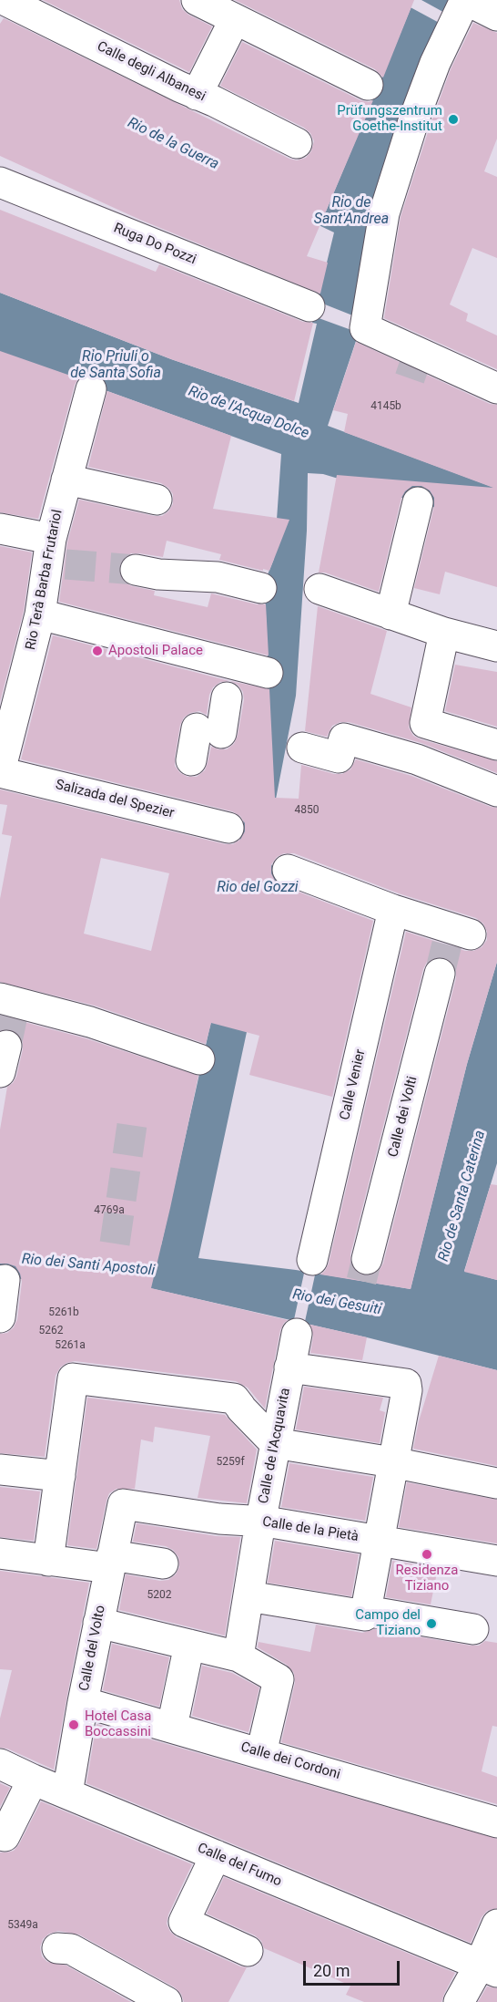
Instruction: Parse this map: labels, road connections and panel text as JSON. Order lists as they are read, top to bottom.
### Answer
{
  "streets": {
    "street": [
      "Calle degli Albanesi",
      "Ruga Do Pozzi",
      "Rio Terà Barba Frutariol",
      "Salizada del Spezier",
      "Calle Venier",
      "Calle dei Volti",
      "Calle de l'Acquavita",
      "Calle de la Pietà",
      "Calle del Volto",
      "Calle dei Cordoni",
      "Calle del Fumo"
    ]
  },
  "crossings": [
    ["Rio Terà Barba Frutariol", "Salizada del Spezier"],
    ["Calle de l'Acquavita", "Calle de la Pietà"],
    ["Calle de la Pietà", "Calle del Volto"],
    ["Calle del Volto", "Calle dei Cordoni"],
    ["Calle del Volto", "Calle del Fumo"]
  ],
  "water": [
    "Rio de la Guerra",
    "Rio de Sant'Andrea",
    "Rio Priuli o de Santa Sofia",
    "Rio de l'Acqua Dolce",
    "Rio del Gozzi",
    "Rio de Santa Caterina",
    "Rio dei Santi Apostoli",
    "Rio dei Gesuiti"
  ],
  "places": [
    "Prüfungszentrum Goethe-Institut",
    "Apostoli Palace",
    "Residenza Tiziano",
    "Campo del Tiziano",
    "Hotel Casa Boccassini"
  ],
  "house_numbers": [
    "4145b",
    "4850",
    "4769a",
    "5261b",
    "5262",
    "5261a",
    "5259f",
    "5202",
    "5349a"
  ],
  "scale_bar": "20 m"
}
